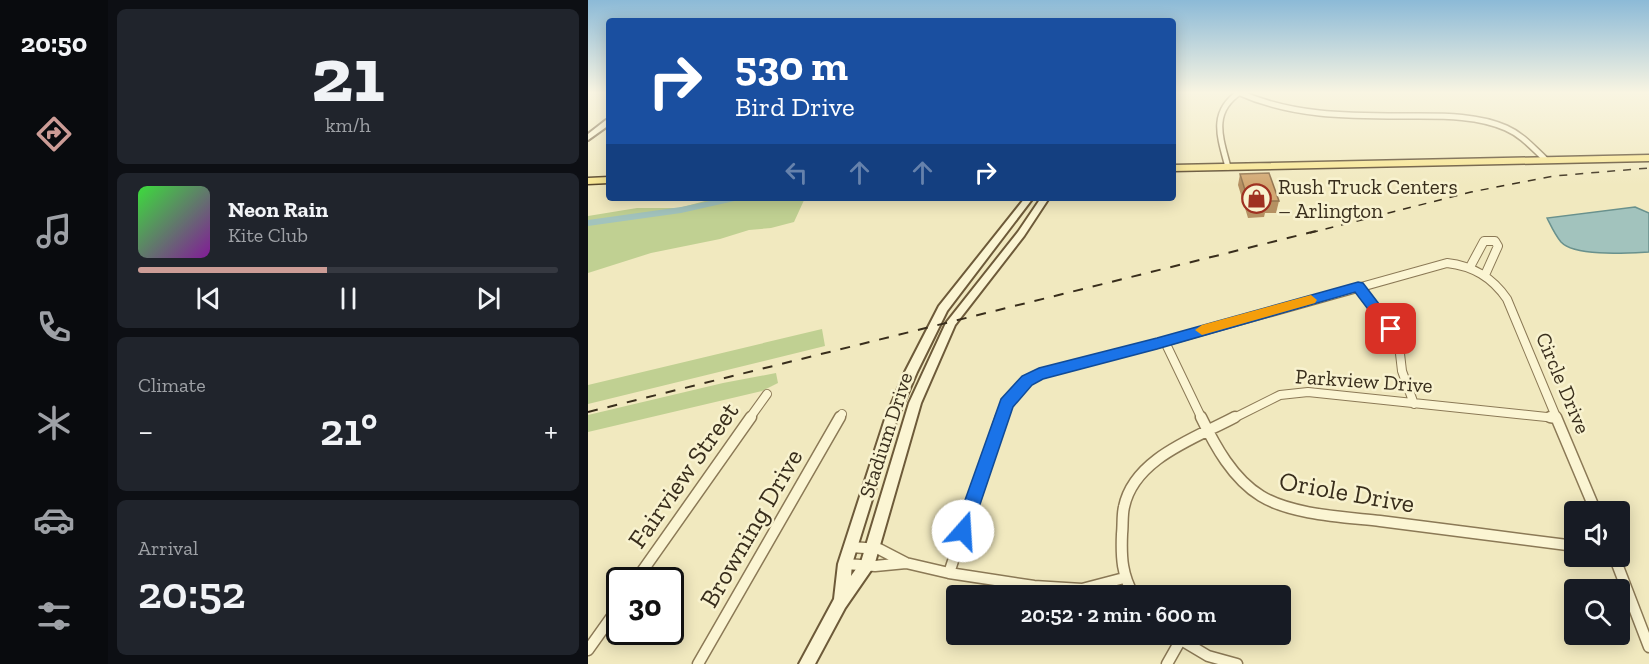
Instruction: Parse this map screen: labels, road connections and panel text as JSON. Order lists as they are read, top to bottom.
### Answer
{
  "streets": {
    "main road": ["Stadium Drive"],
    "street": [
      "Parkview Drive",
      "Circle Drive",
      "Fairview Street",
      "Oriole Drive",
      "Browning Drive"
    ]
  },
  "crossings": [
    ["Parkview Drive", "Circle Drive"],
    ["Parkview Drive", "Oriole Drive"],
    ["Circle Drive", "Oriole Drive"]
  ],
  "places": {
    "shop": ["Rush Truck Centers – Arlington"]
  },
  "page": {
    "tabs": "20:50",
    "tile": [
      ["21", "km/h"],
      "Climate",
      ["Arrival", "20:52"]
    ],
    "turn": ["530 m", "Bird Drive"],
    "song": ["Neon Rain", "Kite Club"],
    "heat": ["−", "21°", "+"],
    "limit": "30",
    "trip": "20:52 · 2 min · 600 m"
  }
}
